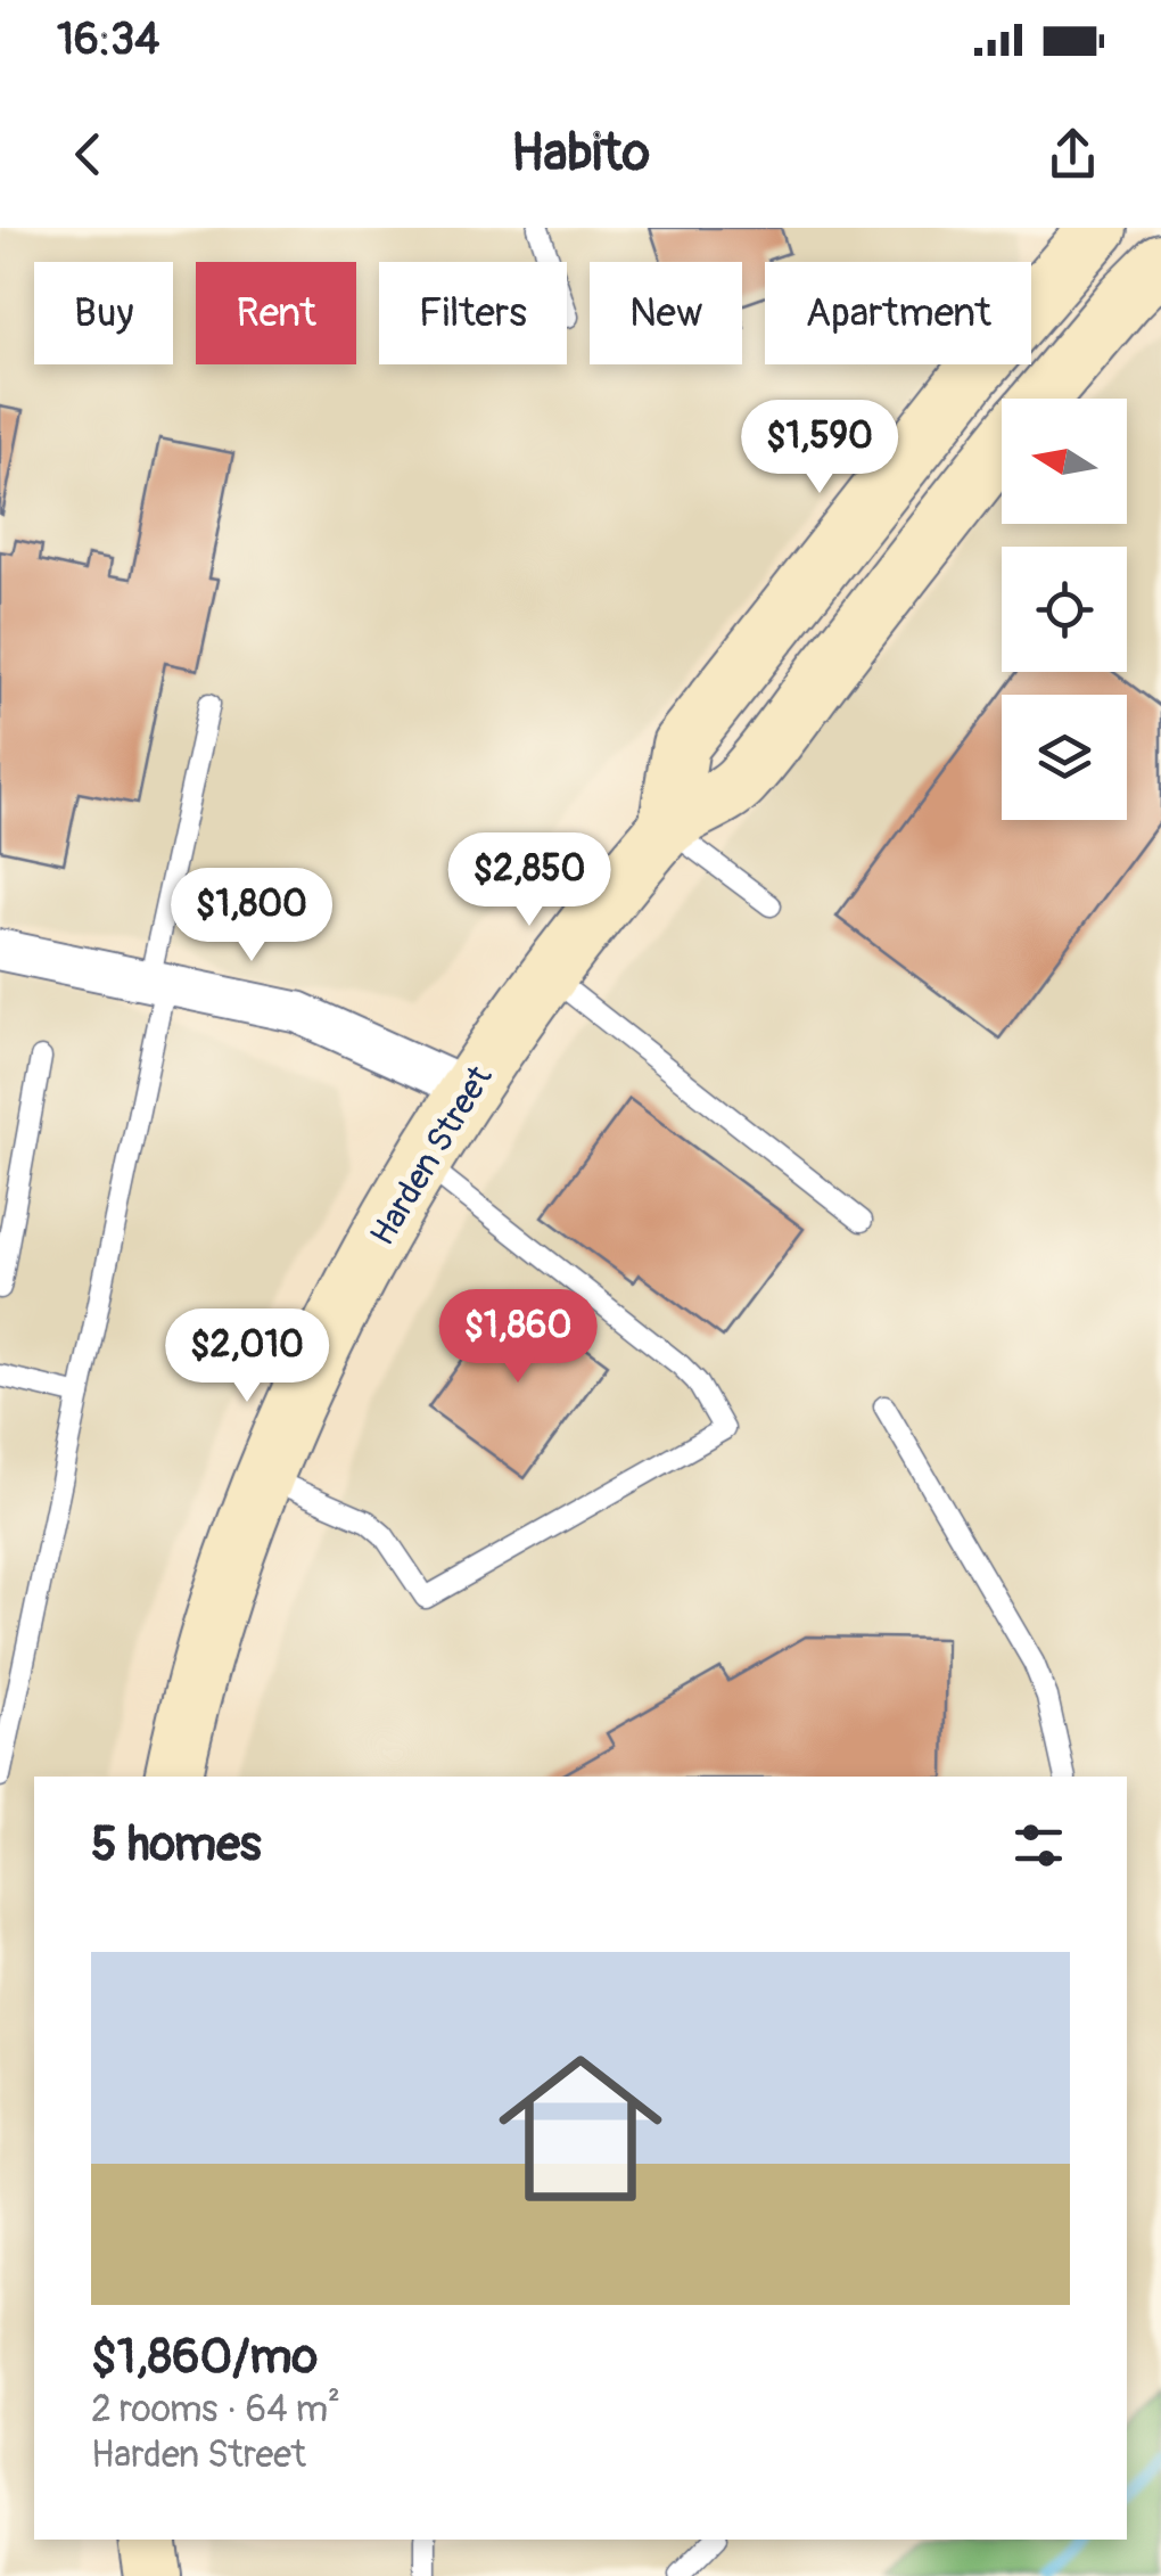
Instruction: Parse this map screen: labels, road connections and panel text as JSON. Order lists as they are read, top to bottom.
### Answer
{
  "streets": {
    "main road": ["Harden Street"]
  },
  "north": "left",
  "page": {
    "status": "16:34",
    "header": "Habito",
    "chip": [
      "Buy",
      "Rent",
      "Filters",
      "New",
      "Apartment"
    ],
    "price": [
      "$1,590",
      "$2,850",
      "$1,800",
      "$1,860",
      "$2,010"
    ],
    "heading": "5 homes",
    "list": [
      {
        "name": "$1,860/mo",
        "note": "2 rooms · 64 m² · Harden Street"
      }
    ]
  }
}
